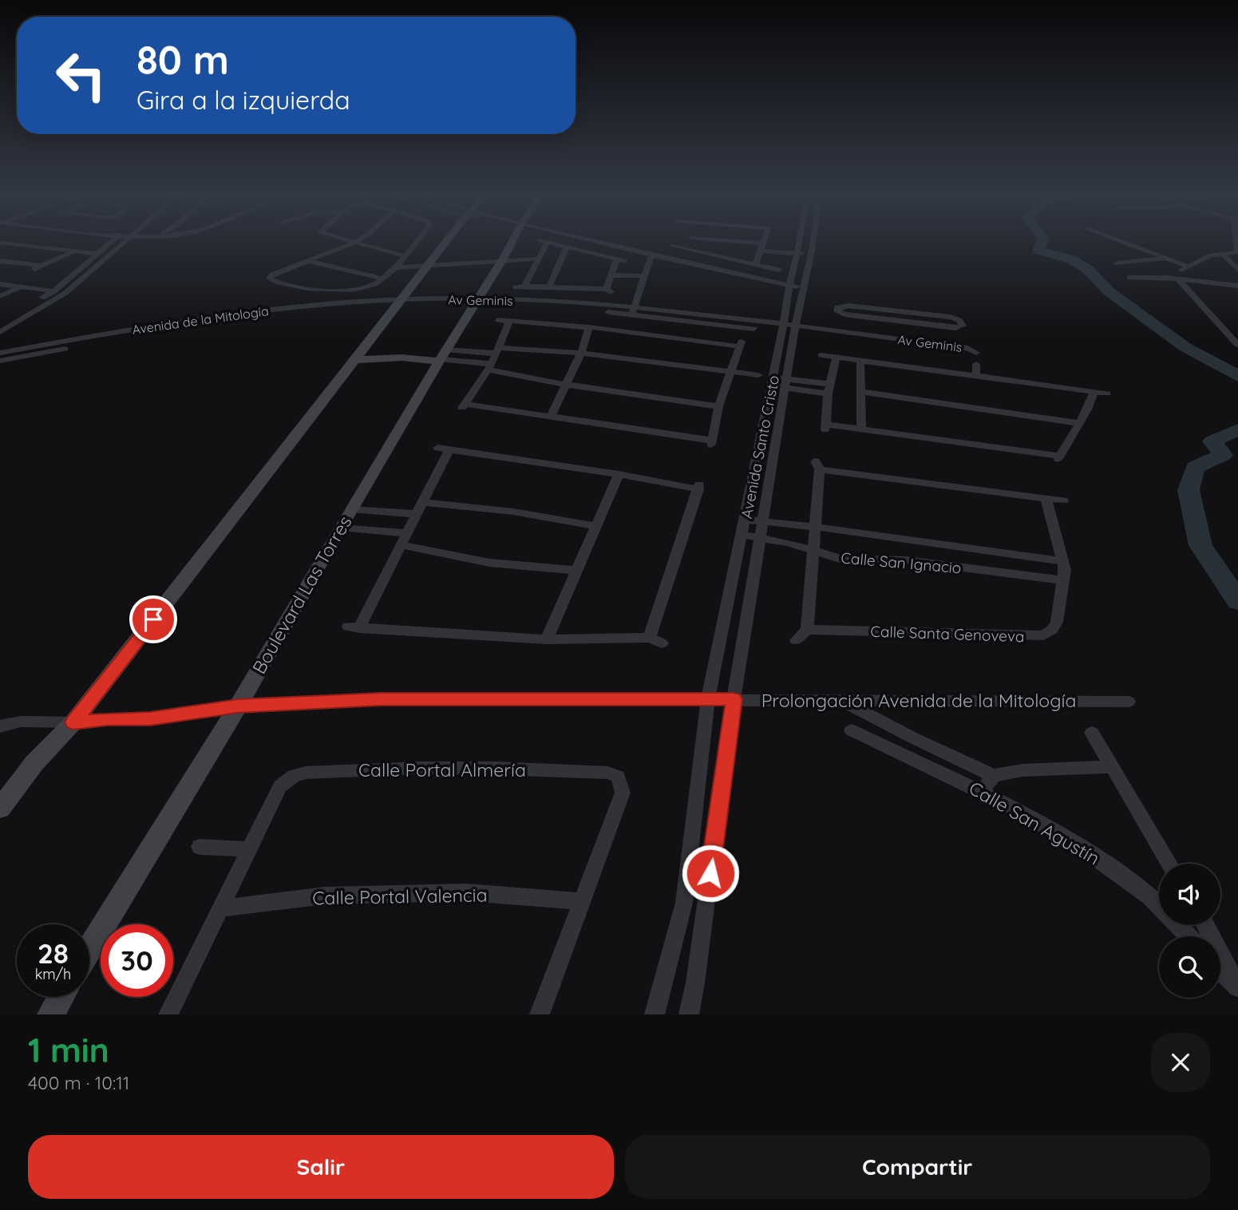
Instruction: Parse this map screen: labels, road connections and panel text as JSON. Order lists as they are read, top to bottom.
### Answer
{
  "streets": {
    "main road": ["Boulevard Las Torres"],
    "street": [
      "Av Geminis",
      "Avenida de la Mitología",
      "Avenida Santo Cristo",
      "Calle San Ignacio",
      "Calle Santa Genoveva",
      "Prolongación Avenida de la Mitología",
      "Calle Portal Almería",
      "Calle San Agustín",
      "Calle Portal Valencia"
    ]
  },
  "crossings": [
    ["Av Geminis", "Avenida de la Mitología"],
    ["Av Geminis", "Avenida Santo Cristo"],
    ["Av Geminis", "Boulevard Las Torres"],
    ["Avenida Santo Cristo", "Calle San Ignacio"],
    ["Avenida Santo Cristo", "Prolongación Avenida de la Mitología"],
    ["Calle San Ignacio", "Calle Santa Genoveva"],
    ["Boulevard Las Torres", "Prolongación Avenida de la Mitología"],
    ["Prolongación Avenida de la Mitología", "Calle San Agustín"],
    ["Calle Portal Almería", "Calle Portal Valencia"]
  ],
  "page": {
    "turn": ["80 m", "Gira a la izquierda"],
    "speed": "28 km/h",
    "limit": "30",
    "heading": ["1 min", "400 m · 10:11"],
    "buttons": ["Salir", "Compartir"]
  }
}
